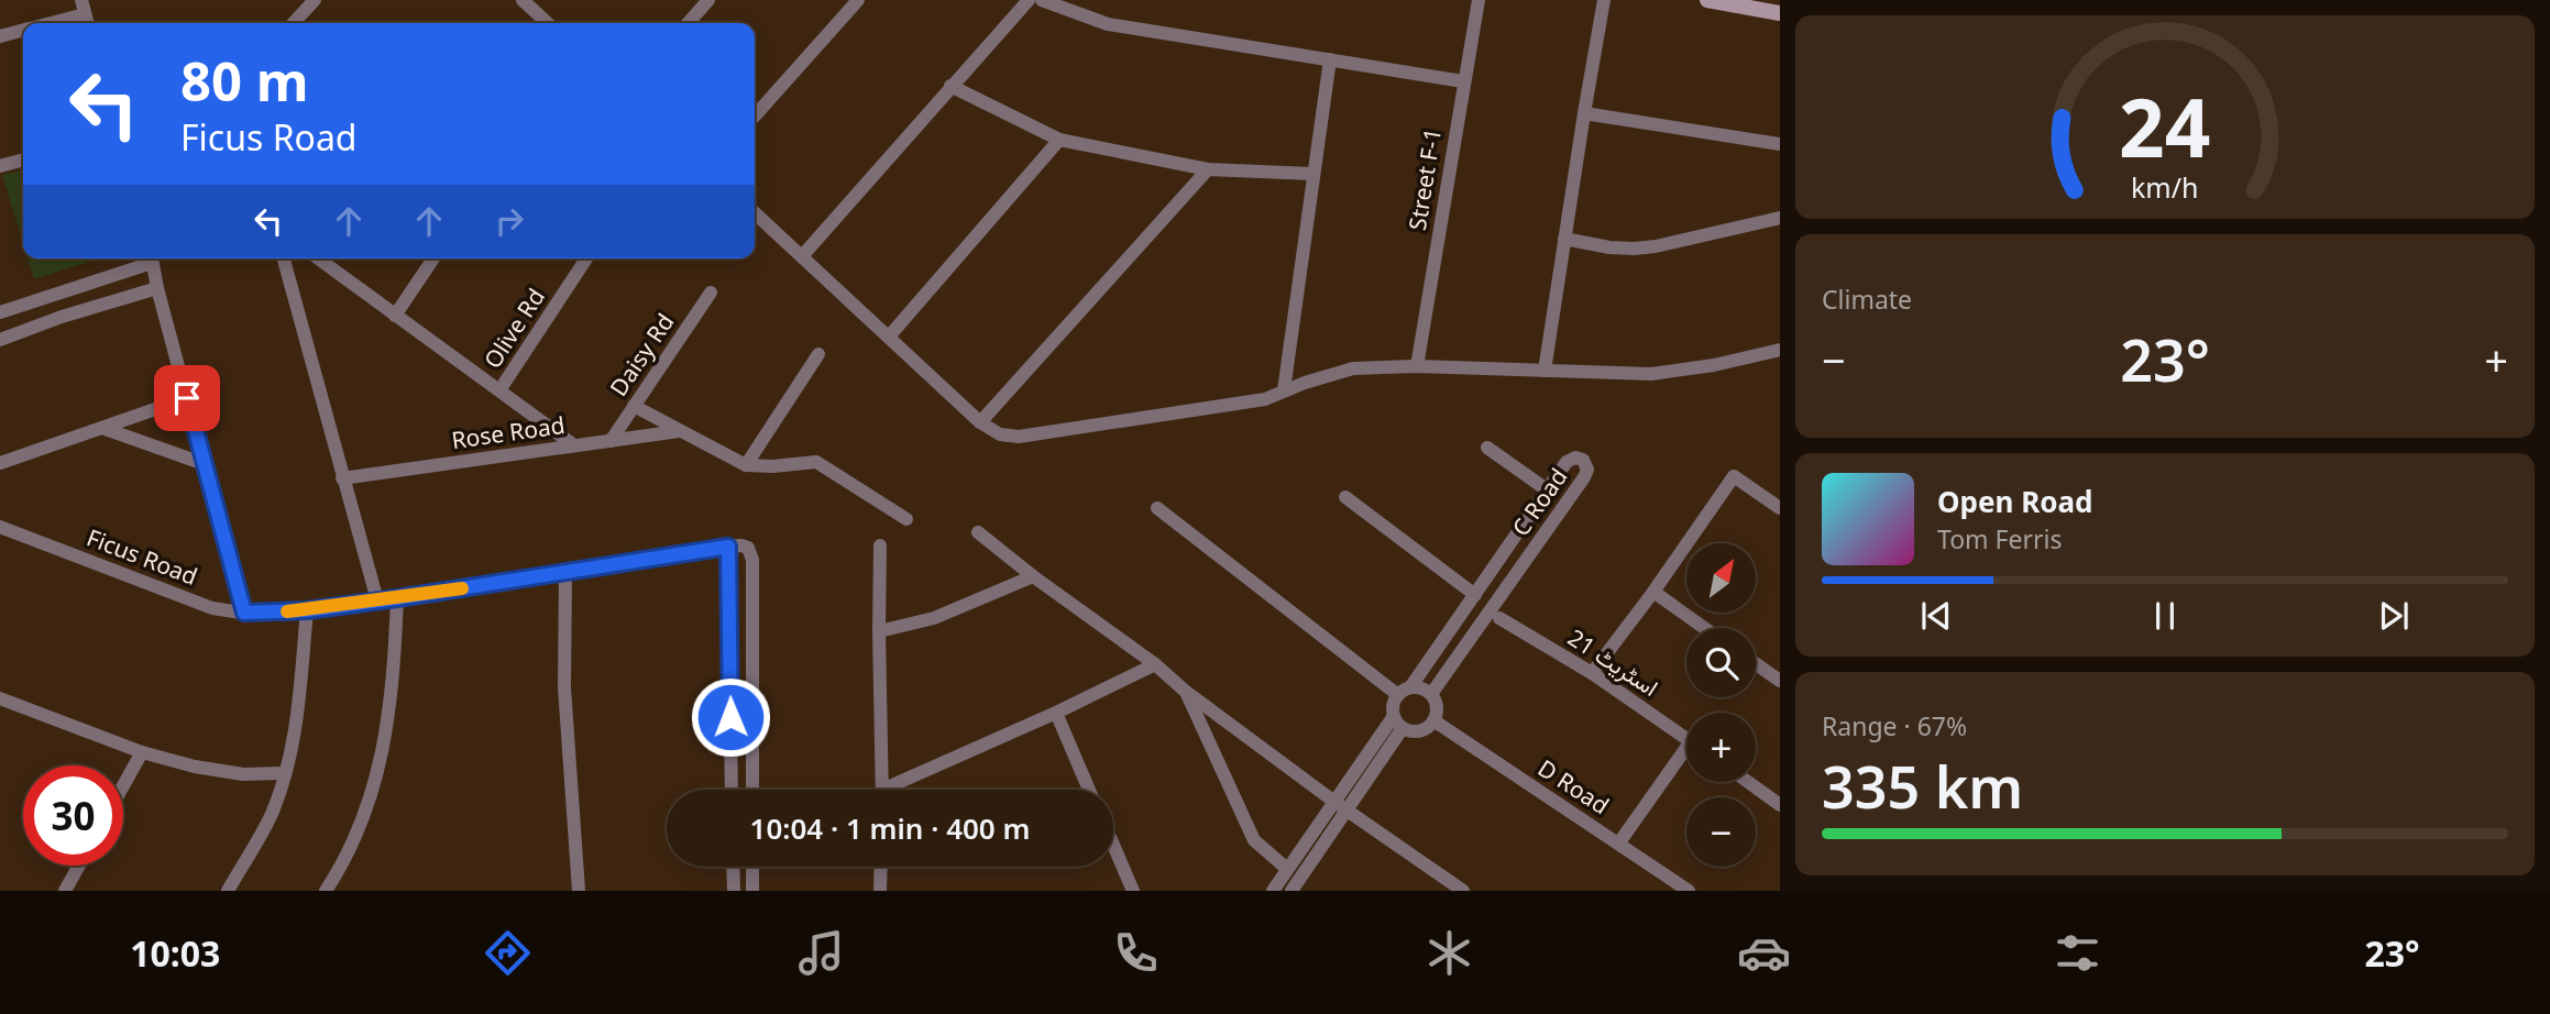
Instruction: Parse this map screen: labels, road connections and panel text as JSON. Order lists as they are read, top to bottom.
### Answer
{
  "streets": {
    "street": [
      "Street F-1",
      "Olive Rd",
      "Daisy Rd",
      "Rose Road",
      "C Road",
      "Ficus Road",
      "اسٹریٹ 21",
      "D Road"
    ]
  },
  "crossings": [
    ["Daisy Rd", "Rose Road"],
    ["C Road", "D Road"]
  ],
  "north": "top right",
  "page": {
    "turn": ["80 m", "Ficus Road"],
    "tile": [
      "Climate",
      ["Range · 67%", "335 km"]
    ],
    "heat": ["−", "23°", "+"],
    "song": ["Open Road", "Tom Ferris"],
    "map_buttons": ["+", "−"],
    "limit": "30",
    "trip": "10:04 · 1 min · 400 m",
    "tabs": ["10:03", "23°"],
    "gauge": ["24", "km/h"]
  }
}
